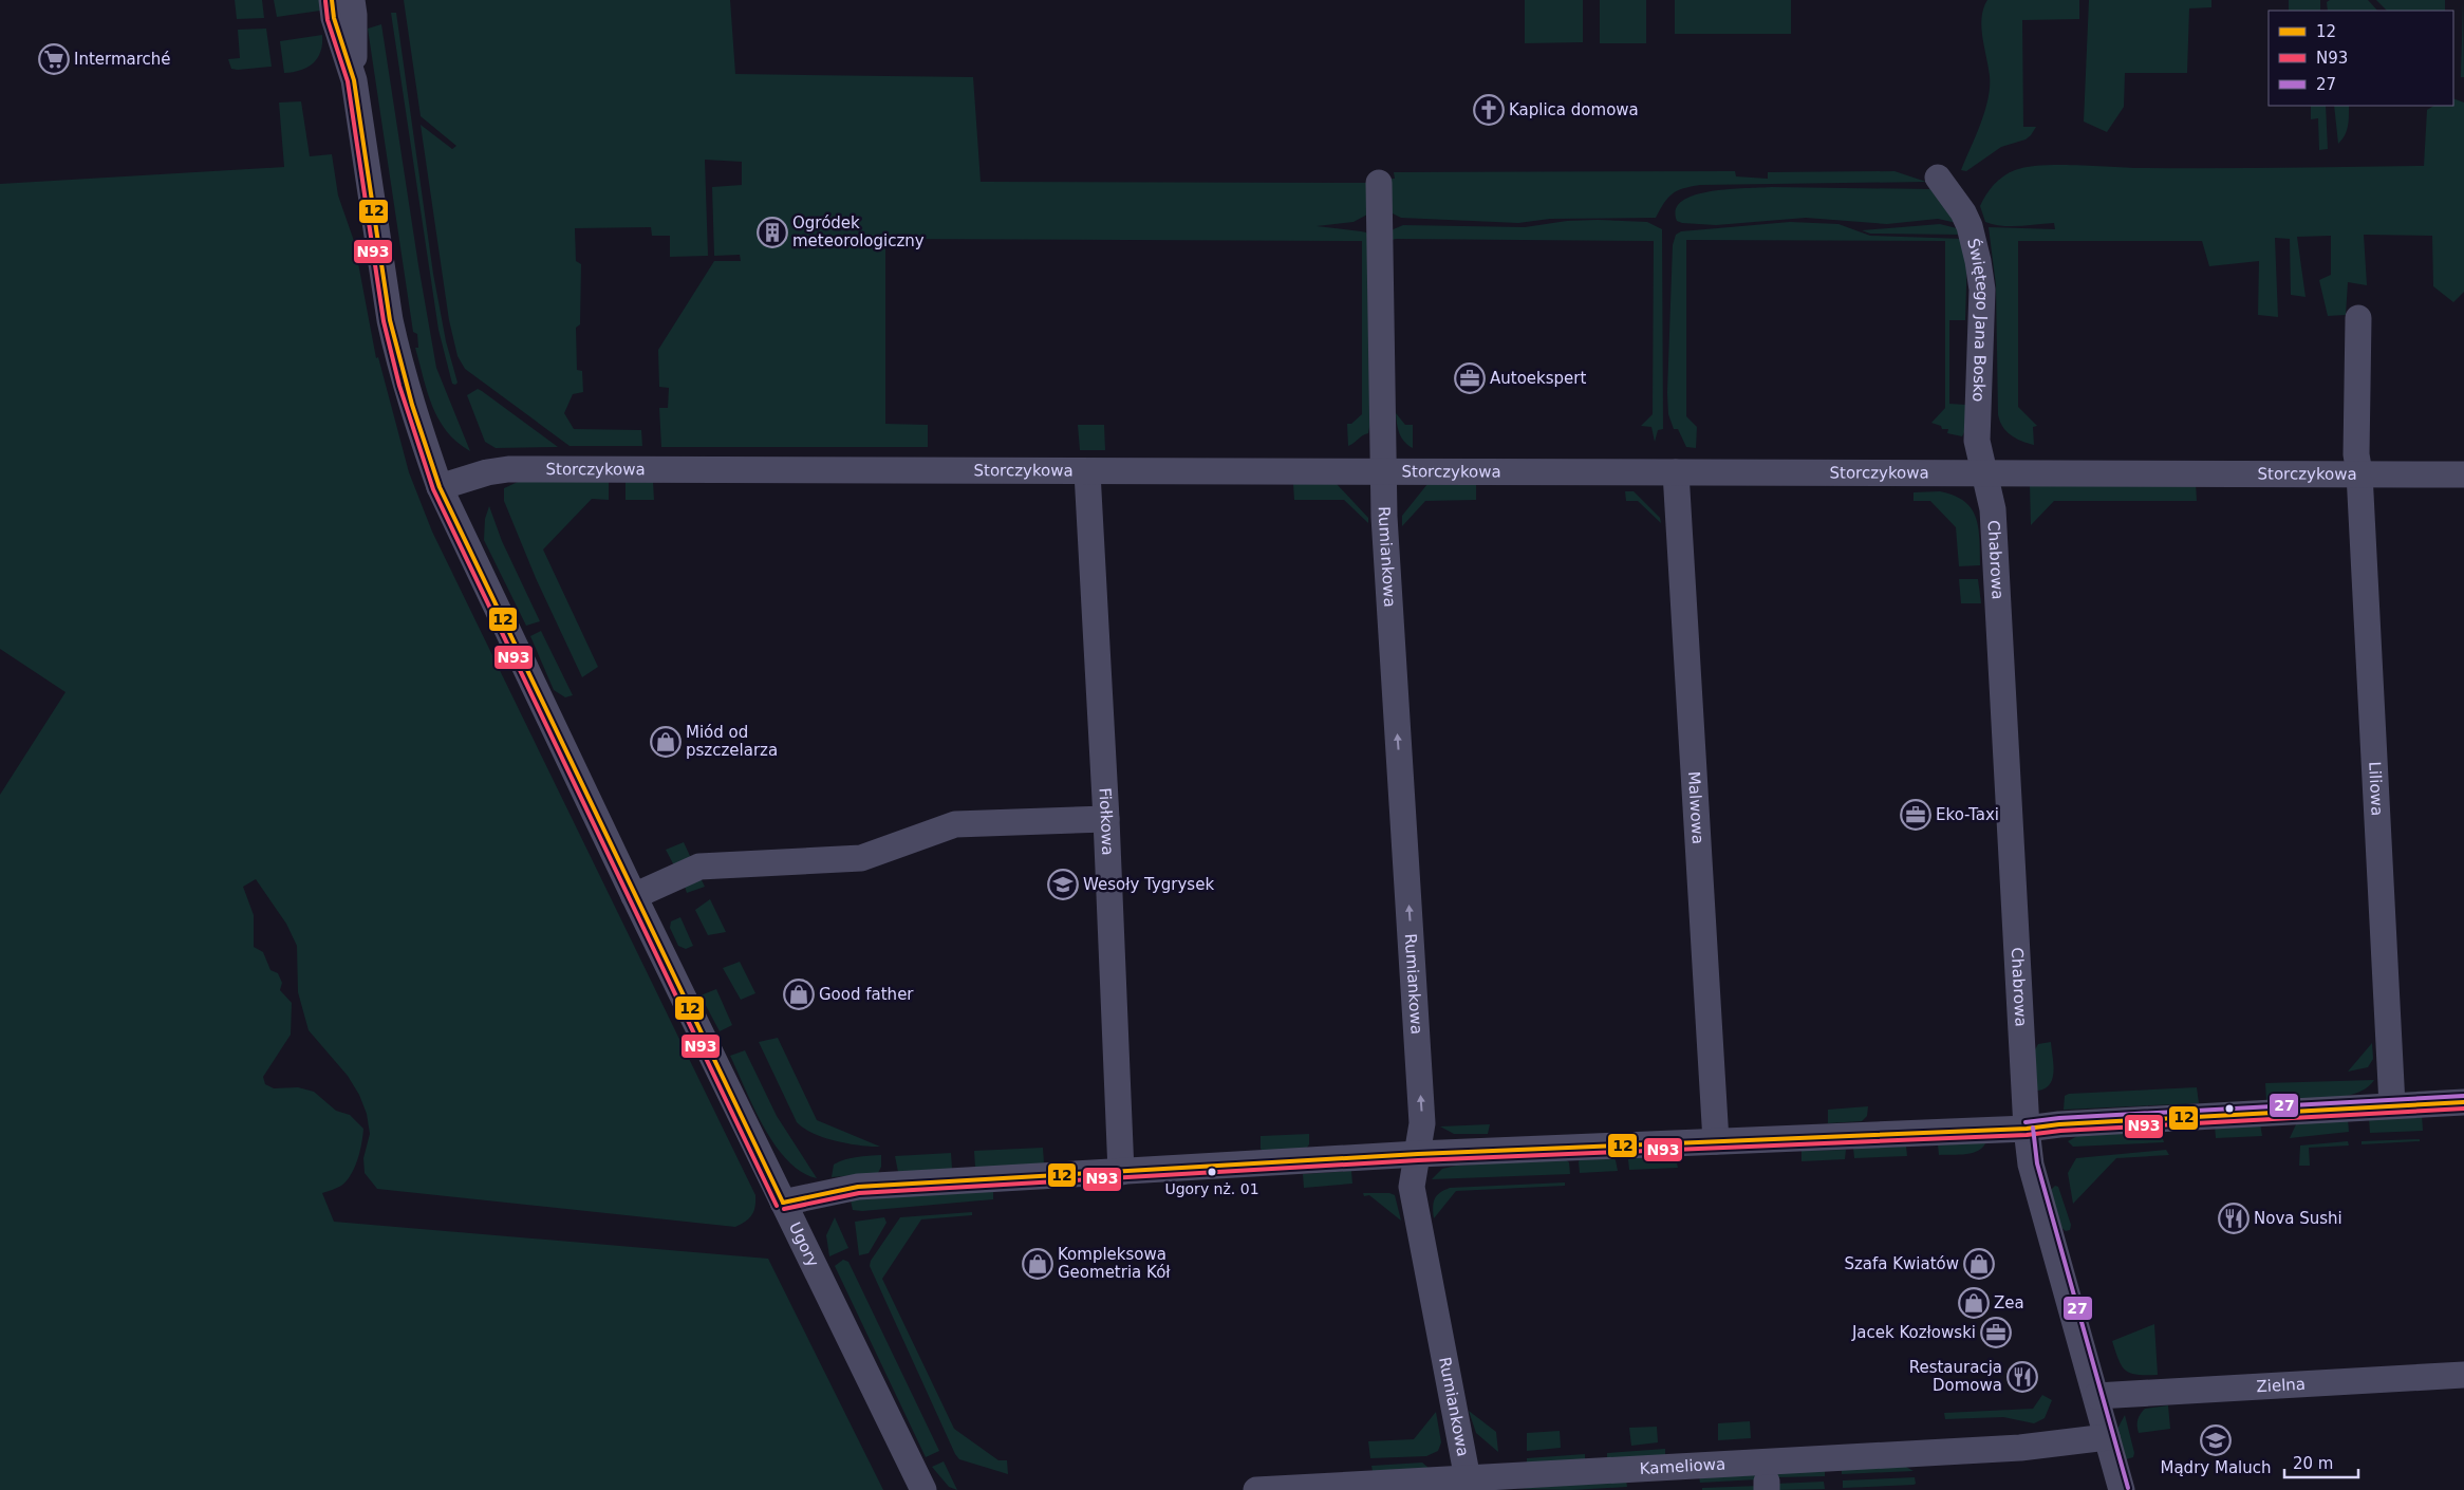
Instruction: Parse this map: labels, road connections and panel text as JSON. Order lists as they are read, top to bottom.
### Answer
{
  "streets": {
    "street": [
      "Świętego Jana Bosko",
      "Storczykowa",
      "Rumiankowa",
      "Chabrowa",
      "Liliowa",
      "Malwowa",
      "Fiołkowa",
      "Ugory",
      "Zielna",
      "Kameliowa"
    ]
  },
  "crossings": [
    ["Świętego Jana Bosko", "Storczykowa"],
    ["Świętego Jana Bosko", "Chabrowa"],
    ["Storczykowa", "Rumiankowa"],
    ["Storczykowa", "Chabrowa"],
    ["Storczykowa", "Liliowa"],
    ["Storczykowa", "Malwowa"],
    ["Storczykowa", "Fiołkowa"],
    ["Storczykowa", "Ugory"],
    ["Rumiankowa", "Kameliowa"],
    ["Chabrowa", "Zielna"],
    ["Chabrowa", "Kameliowa"]
  ],
  "one_way": ["Rumiankowa"],
  "places": {
    "supermarket": ["Intermarché"],
    "church": ["Kaplica domowa"],
    "building": ["Ogródek meteorologiczny"],
    "office": ["Autoekspert", "Eko-Taxi", "Jacek Kozłowski"],
    "shop": [
      "Miód od pszczelarza",
      "Good father",
      "Kompleksowa Geometria Kół",
      "Szafa Kwiatów",
      "Zea"
    ],
    "school or university": ["Wesoły Tygrysek", "Mądry Maluch"],
    "other": ["Ugory nż. 01"],
    "restaurant": ["Nova Sushi", "Restauracja Domowa"]
  },
  "lines": ["transit line 12", "transit line N93", "transit line 27"],
  "legend": ["12", "N93", "27"],
  "scale_bar": "20 m"
}
